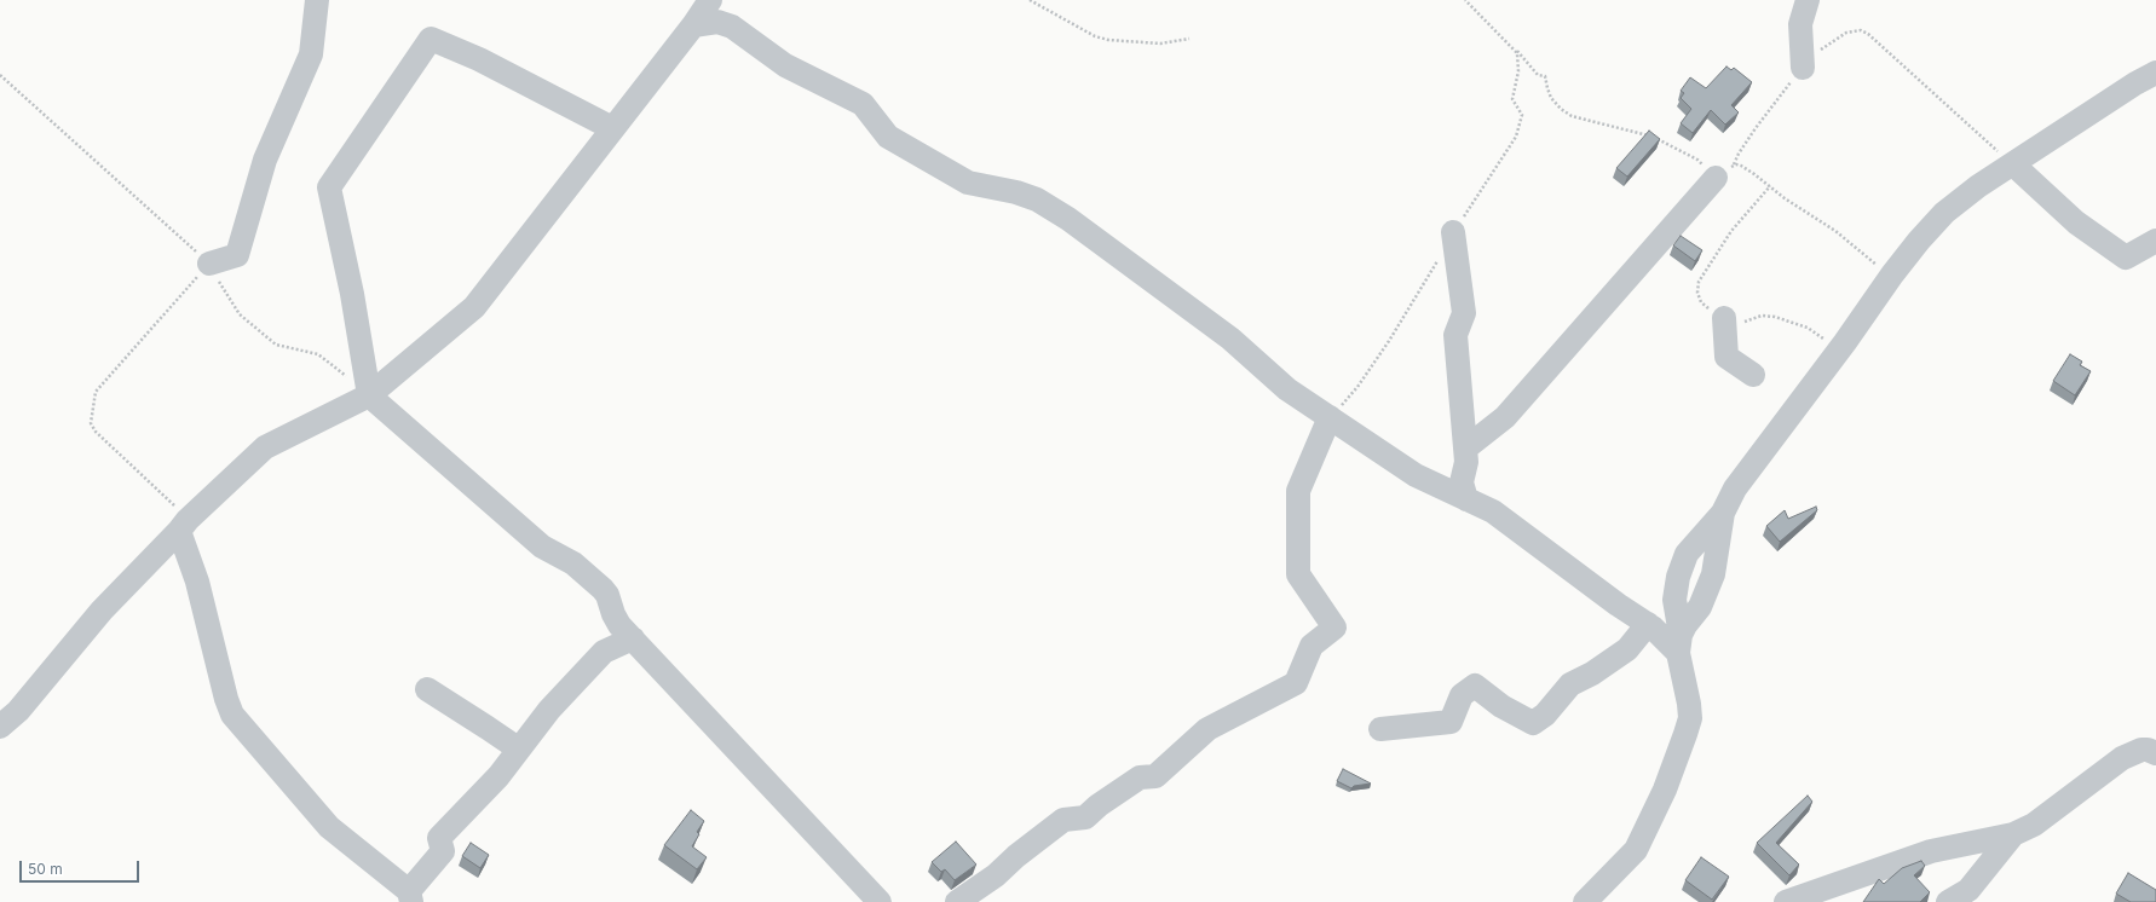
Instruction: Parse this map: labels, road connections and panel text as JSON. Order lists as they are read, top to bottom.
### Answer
{
  "scale_bar": "50 m"
}
